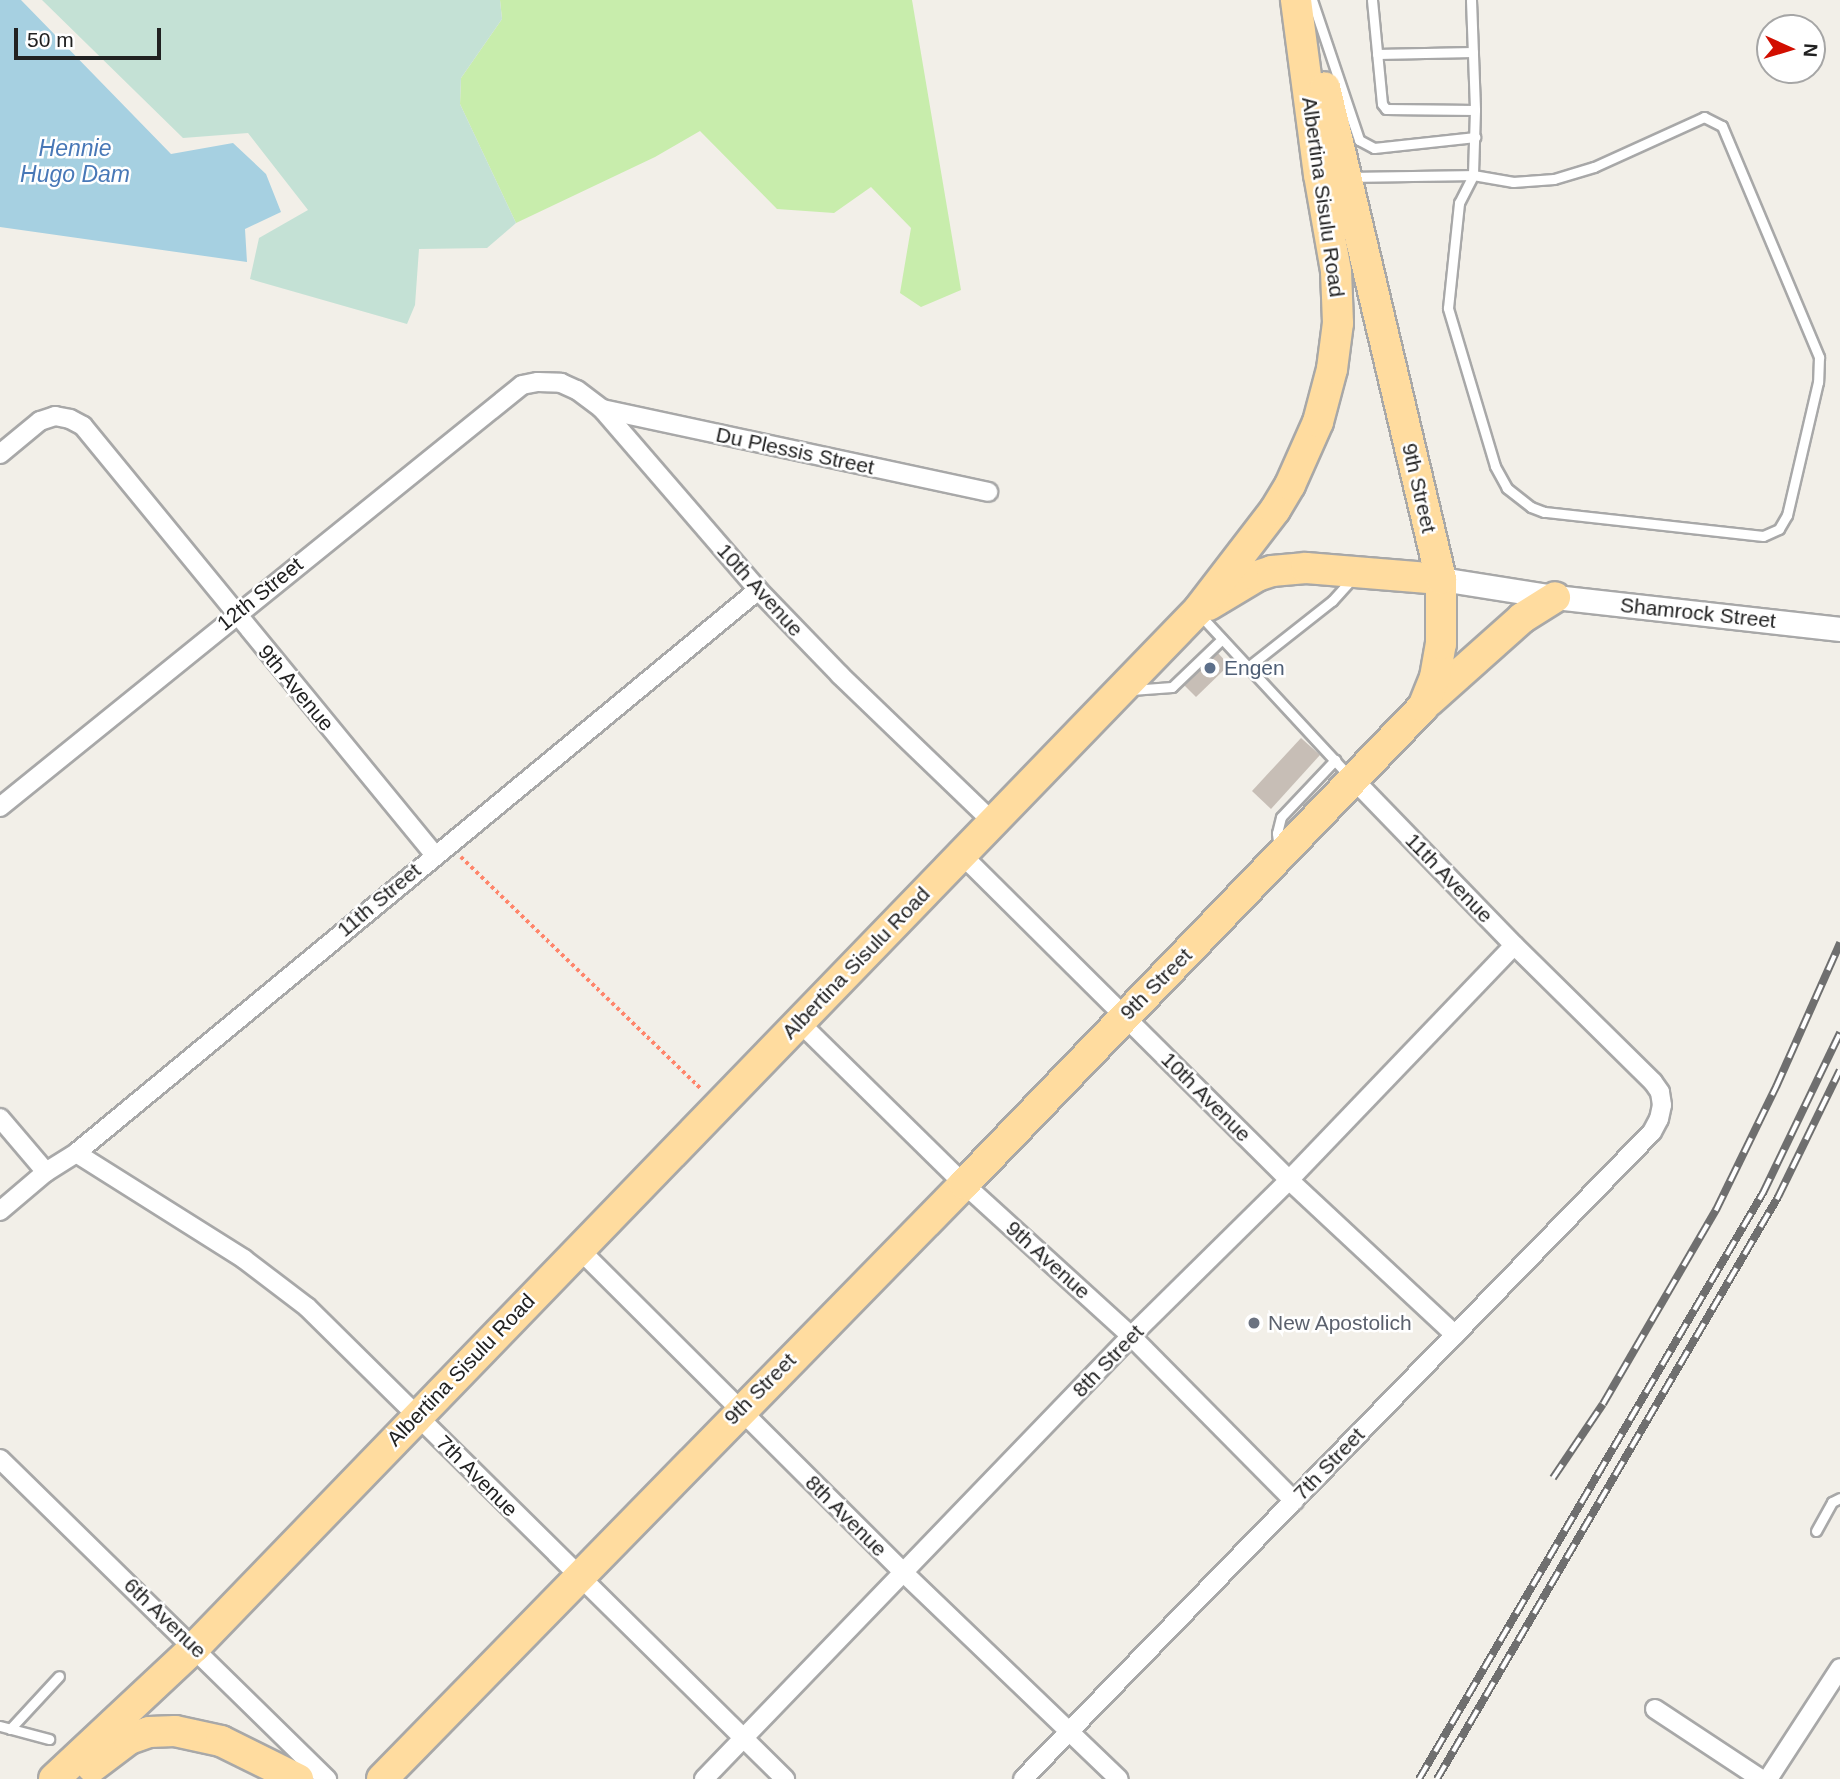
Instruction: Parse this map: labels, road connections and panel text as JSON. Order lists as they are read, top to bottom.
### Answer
{
  "streets": {
    "main road": ["Albertina Sisulu Road", "9th Street"],
    "street": [
      "Du Plessis Street",
      "10th Avenue",
      "12th Street",
      "Shamrock Street",
      "9th Avenue",
      "11th Avenue",
      "11th Street",
      "8th Street",
      "7th Street",
      "7th Avenue",
      "8th Avenue",
      "6th Avenue"
    ]
  },
  "crossings": [
    ["Albertina Sisulu Road", "9th Street"],
    ["Albertina Sisulu Road", "10th Avenue"],
    ["Albertina Sisulu Road", "9th Avenue"],
    ["Albertina Sisulu Road", "11th Avenue"],
    ["Albertina Sisulu Road", "7th Avenue"],
    ["Albertina Sisulu Road", "8th Avenue"],
    ["Albertina Sisulu Road", "6th Avenue"],
    ["Du Plessis Street", "10th Avenue"],
    ["9th Street", "10th Avenue"],
    ["9th Street", "Shamrock Street"],
    ["9th Street", "9th Avenue"],
    ["9th Street", "11th Avenue"],
    ["9th Street", "7th Avenue"],
    ["9th Street", "8th Avenue"],
    ["10th Avenue", "12th Street"],
    ["10th Avenue", "11th Street"],
    ["10th Avenue", "8th Street"],
    ["10th Avenue", "7th Street"],
    ["12th Street", "9th Avenue"],
    ["9th Avenue", "11th Street"],
    ["9th Avenue", "8th Street"],
    ["9th Avenue", "7th Street"],
    ["11th Avenue", "8th Street"],
    ["11th Avenue", "7th Street"],
    ["11th Street", "7th Avenue"],
    ["8th Street", "7th Avenue"],
    ["8th Street", "8th Avenue"],
    ["7th Street", "8th Avenue"]
  ],
  "water": ["Hennie Hugo Dam"],
  "places": ["Engen", "New Apostolich"],
  "scale_bar": "50 m",
  "north": "right"
}
